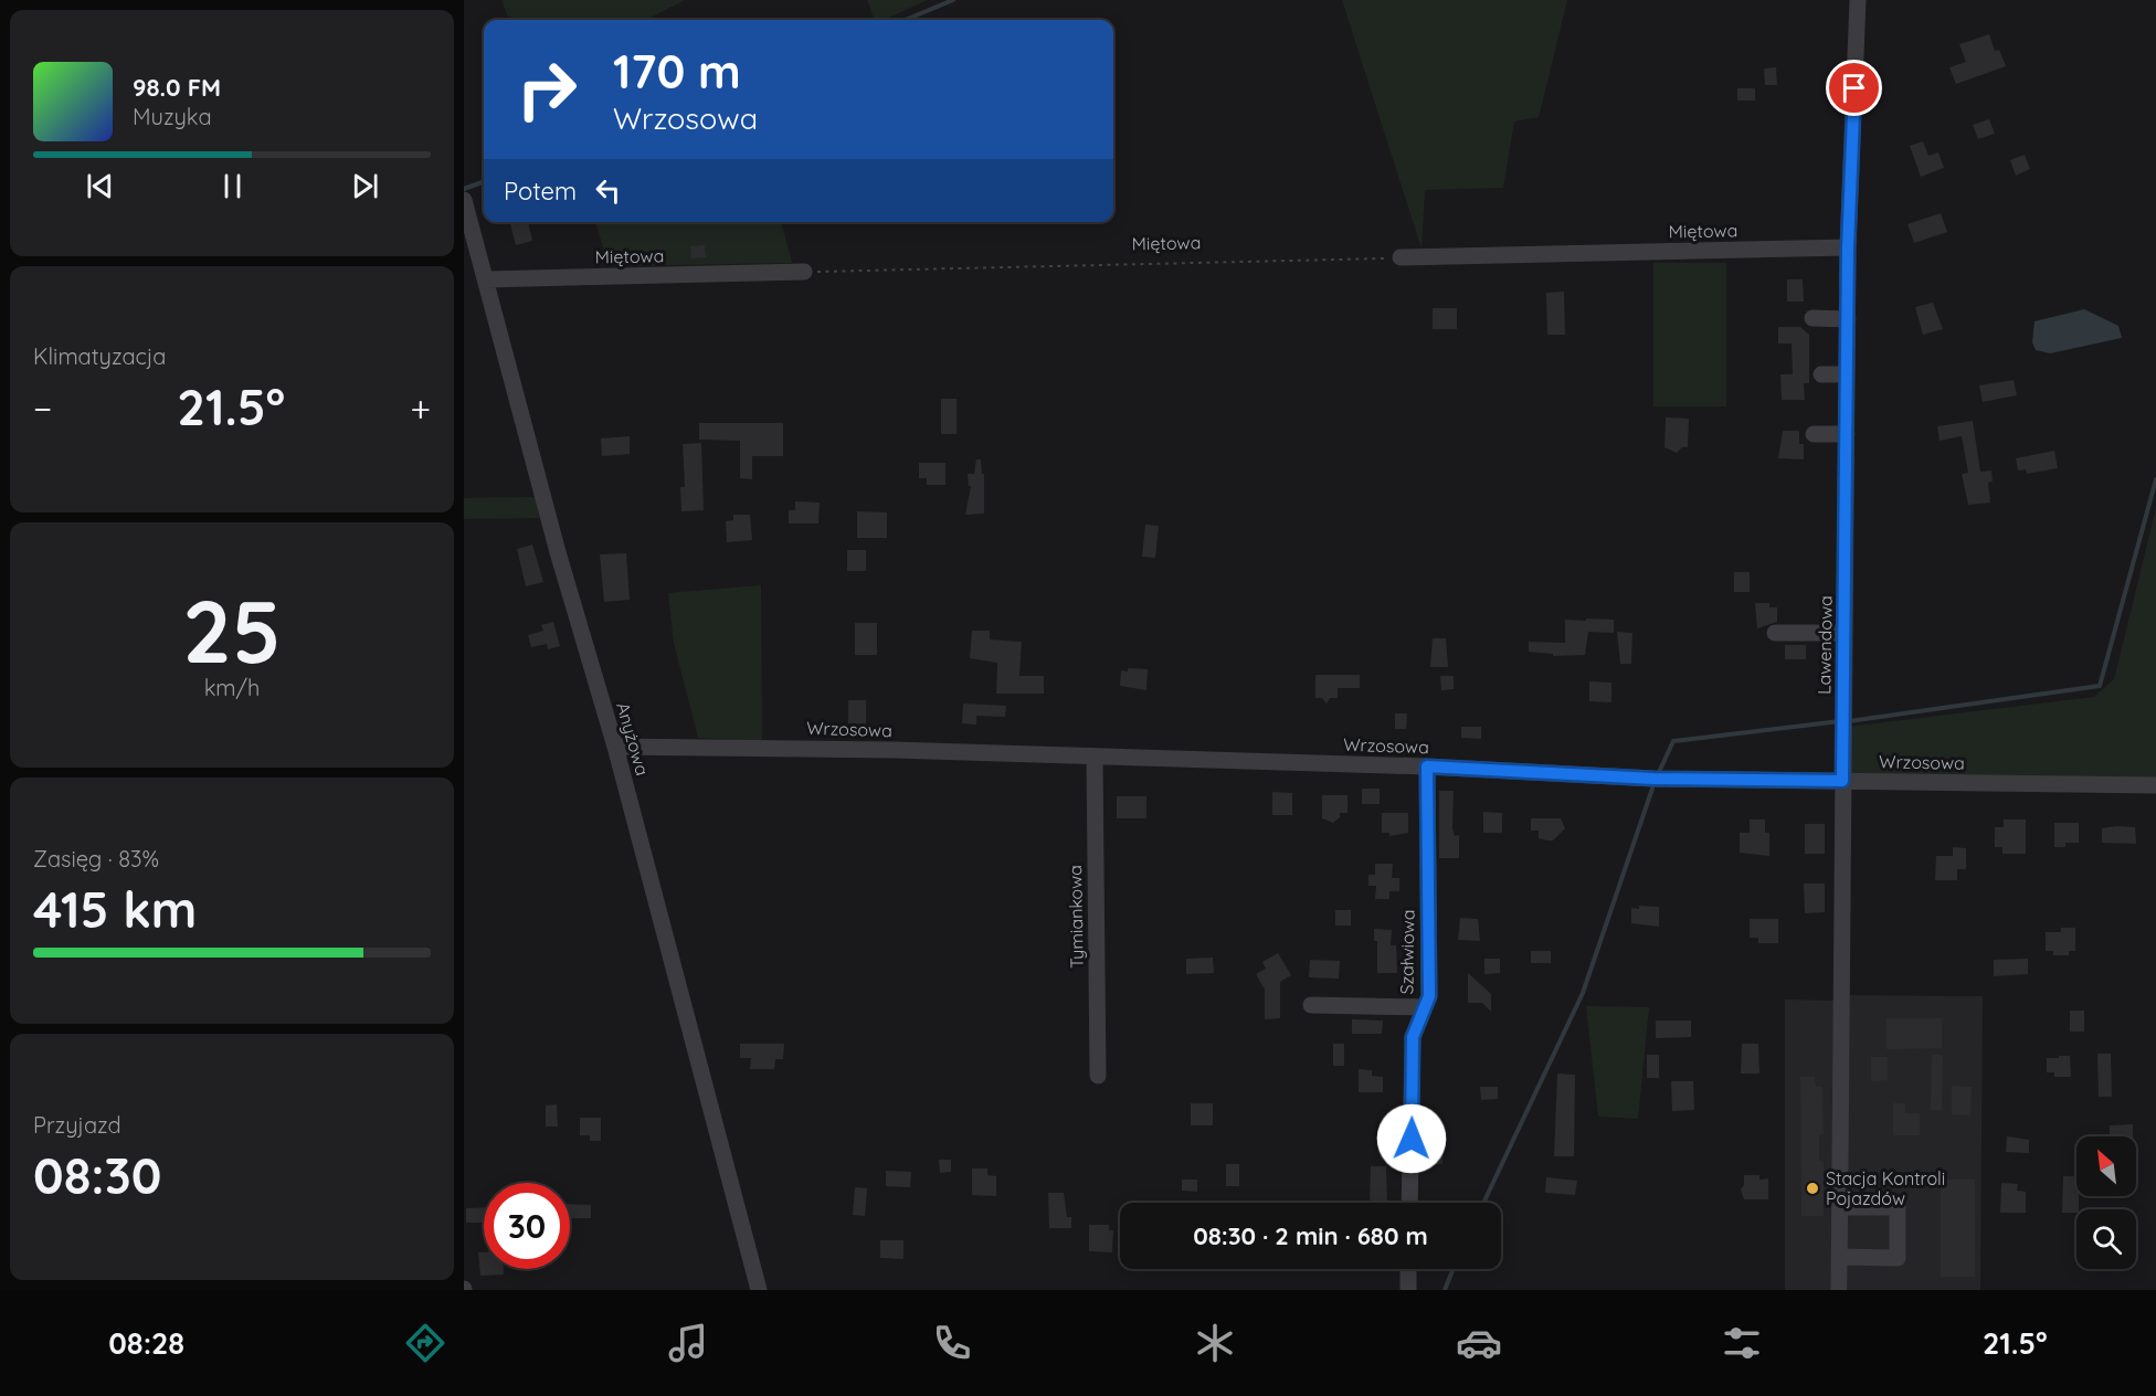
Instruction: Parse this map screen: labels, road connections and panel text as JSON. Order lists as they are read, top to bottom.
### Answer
{
  "streets": {
    "street": [
      "Miętowa",
      "Lawendowa",
      "Wrzosowa",
      "Anyżowa",
      "Tymiankowa",
      "Szałwiowa"
    ]
  },
  "crossings": [
    ["Miętowa", "Lawendowa"],
    ["Miętowa", "Anyżowa"],
    ["Lawendowa", "Wrzosowa"],
    ["Wrzosowa", "Anyżowa"],
    ["Wrzosowa", "Tymiankowa"],
    ["Wrzosowa", "Szałwiowa"]
  ],
  "places": ["Stacja Kontroli Pojazdów"],
  "north": "top left",
  "page": {
    "turn": ["170 m", "Wrzosowa"],
    "song": ["98.0 FM", "Muzyka"],
    "then": "Potem",
    "tile": [
      "Klimatyzacja",
      ["25", "km/h"],
      ["Zasięg · 83%", "415 km"],
      ["Przyjazd", "08:30"]
    ],
    "heat": ["−", "21.5°", "+"],
    "limit": "30",
    "trip": "08:30 · 2 min · 680 m",
    "tabs": ["08:28", "21.5°"]
  }
}
